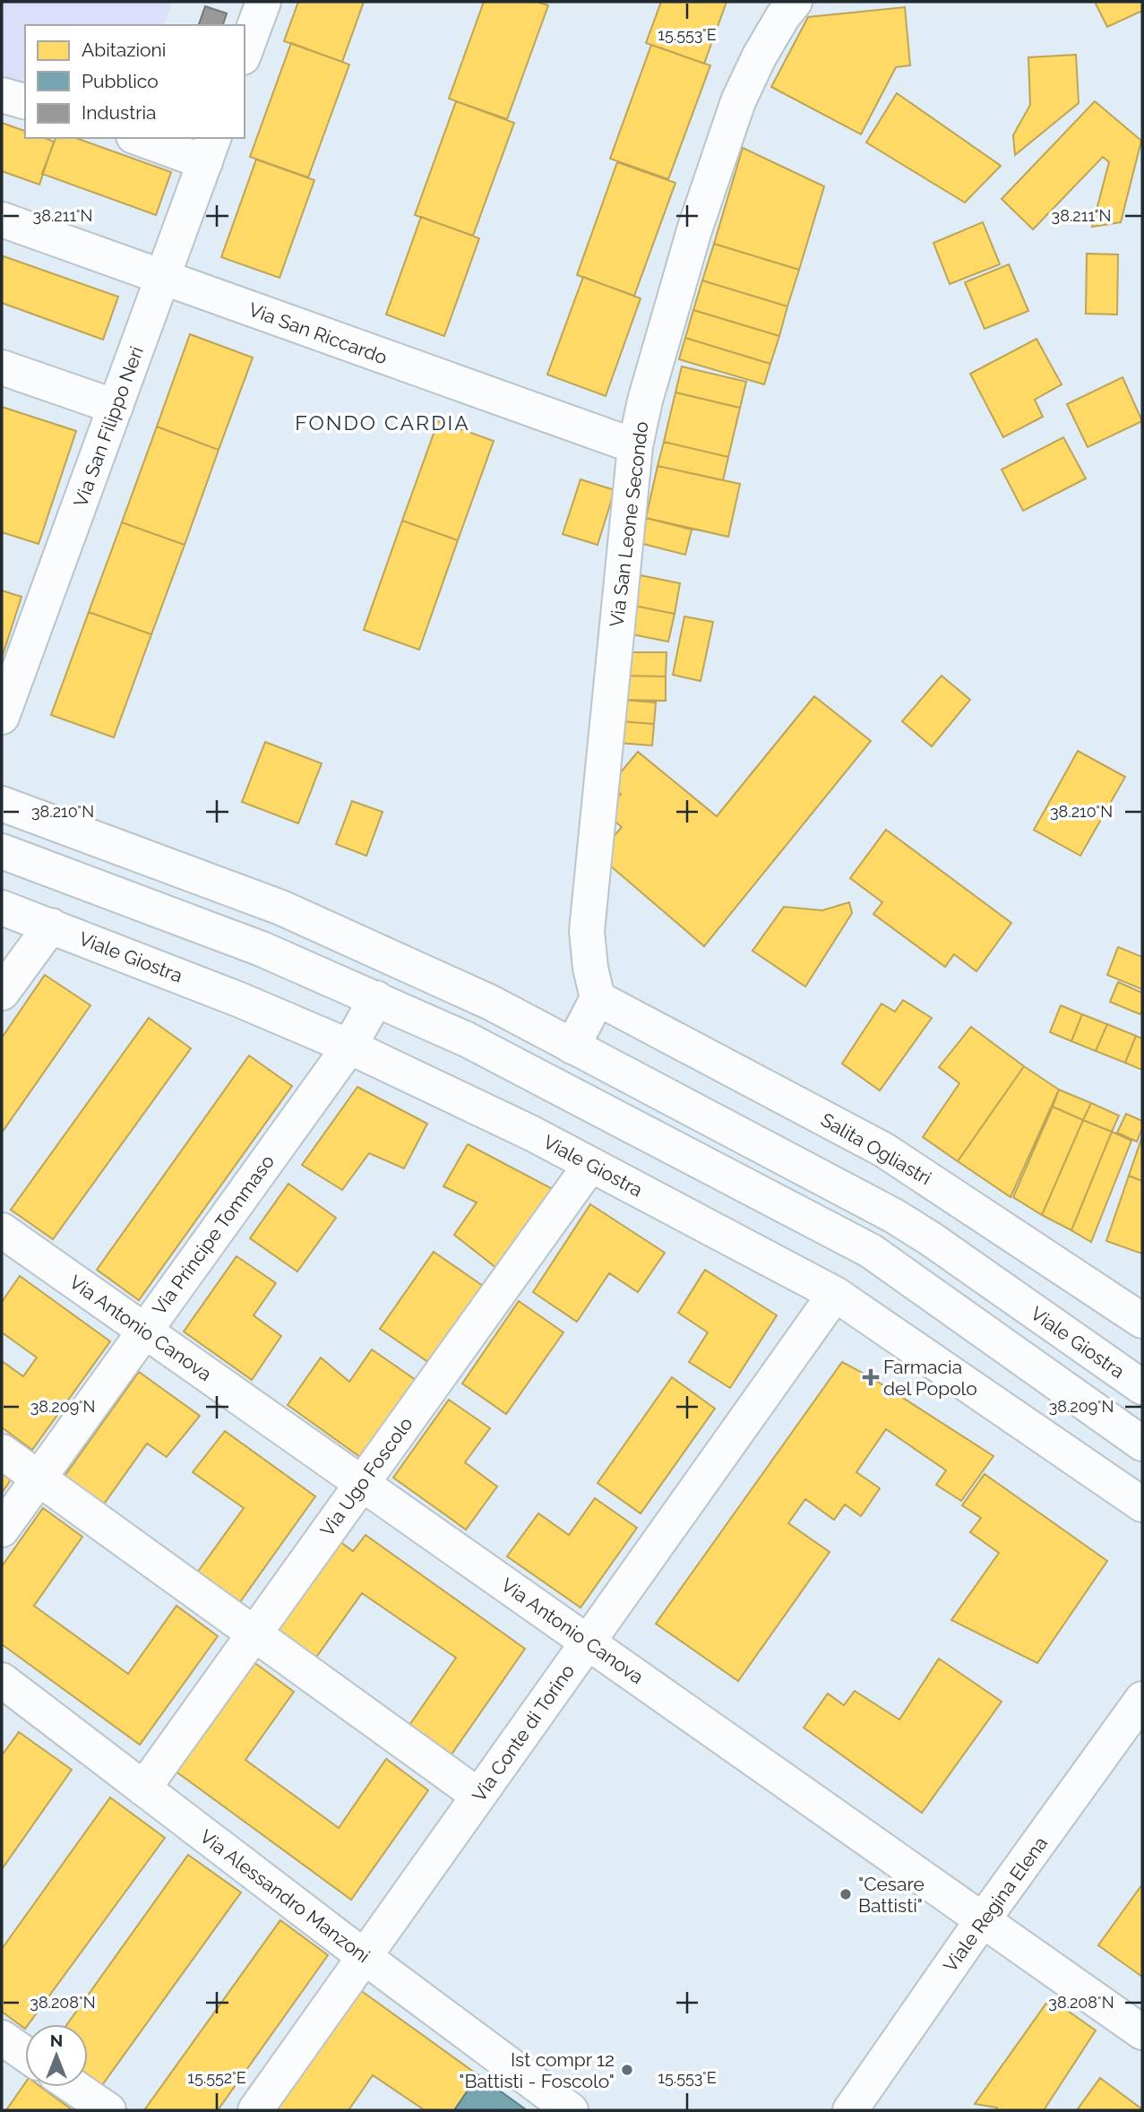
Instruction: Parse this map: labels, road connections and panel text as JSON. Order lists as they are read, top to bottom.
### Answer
{
  "streets": {
    "street": [
      "Via San Riccardo",
      "Via San Filippo Neri",
      "Via San Leone Secondo",
      "Viale Giostra",
      "Salita Ogliastri",
      "Via Principe Tommaso",
      "Via Antonio Canova",
      "Via Ugo Foscolo",
      "Via Conte di Torino",
      "Via Alessandro Manzoni",
      "Viale Regina Elena"
    ]
  },
  "crossings": [
    ["Via San Riccardo", "Via San Filippo Neri"],
    ["Via San Riccardo", "Via San Leone Secondo"],
    ["Via San Leone Secondo", "Salita Ogliastri"],
    ["Viale Giostra", "Via Principe Tommaso"],
    ["Viale Giostra", "Via Ugo Foscolo"],
    ["Viale Giostra", "Via Conte di Torino"],
    ["Via Principe Tommaso", "Via Antonio Canova"],
    ["Via Antonio Canova", "Via Ugo Foscolo"],
    ["Via Antonio Canova", "Via Conte di Torino"],
    ["Via Antonio Canova", "Viale Regina Elena"],
    ["Via Ugo Foscolo", "Via Alessandro Manzoni"],
    ["Via Conte di Torino", "Via Alessandro Manzoni"]
  ],
  "districts": ["FONDO CARDIA"],
  "places": {
    "health": ["Farmacia del Popolo"],
    "other": ["\"Cesare Battisti\"", "Ist compr 12 \"Battisti - Foscolo\""]
  },
  "legend": ["Abitazioni", "Pubblico", "Industria"],
  "north": "top",
  "coordinates": [
    "15.553°E",
    "38.211°N",
    "38.210°N",
    "38.209°N",
    "38.208°N",
    "15.552°E"
  ]
}
